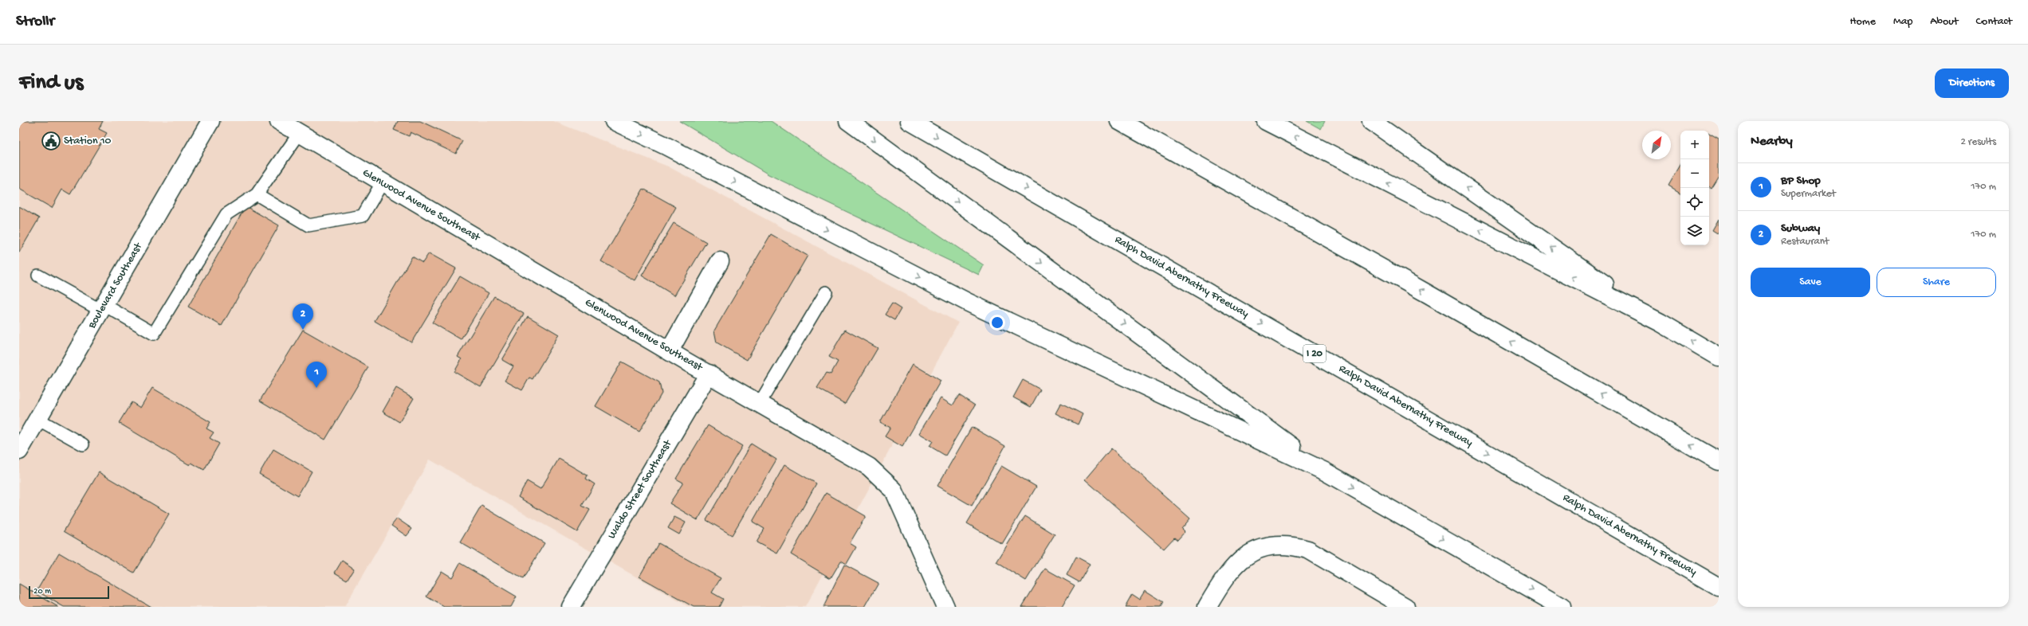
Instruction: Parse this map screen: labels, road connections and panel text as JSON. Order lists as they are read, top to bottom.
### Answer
{
  "streets": {
    "main road": [
      "Glenwood Avenue Southeast",
      "Ralph David Abernathy Freeway",
      "Boulevard Southeast",
      "I 20",
      "Waldo Street Southeast"
    ]
  },
  "crossings": [
    ["Glenwood Avenue Southeast", "Waldo Street Southeast"]
  ],
  "places": {
    "public building": ["Station 10"]
  },
  "scale_bar": "20 m",
  "north": "top right",
  "page": {
    "header": "Strollr",
    "nav": [
      "Home",
      "Map",
      "About",
      "Contact"
    ],
    "buttons": [
      "Directions",
      ["Save", "Share"]
    ],
    "title": "Find us",
    "heading": ["Nearby", "2 results"],
    "map_buttons": ["+", "−"],
    "list": [
      {
        "mark": "1",
        "name": "BP Shop",
        "note": "Supermarket",
        "value": "170 m"
      },
      {
        "mark": "2",
        "name": "Subway",
        "note": "Restaurant",
        "value": "170 m"
      }
    ],
    "pins": ["2", "1"],
    "scale": "20 m"
  }
}
